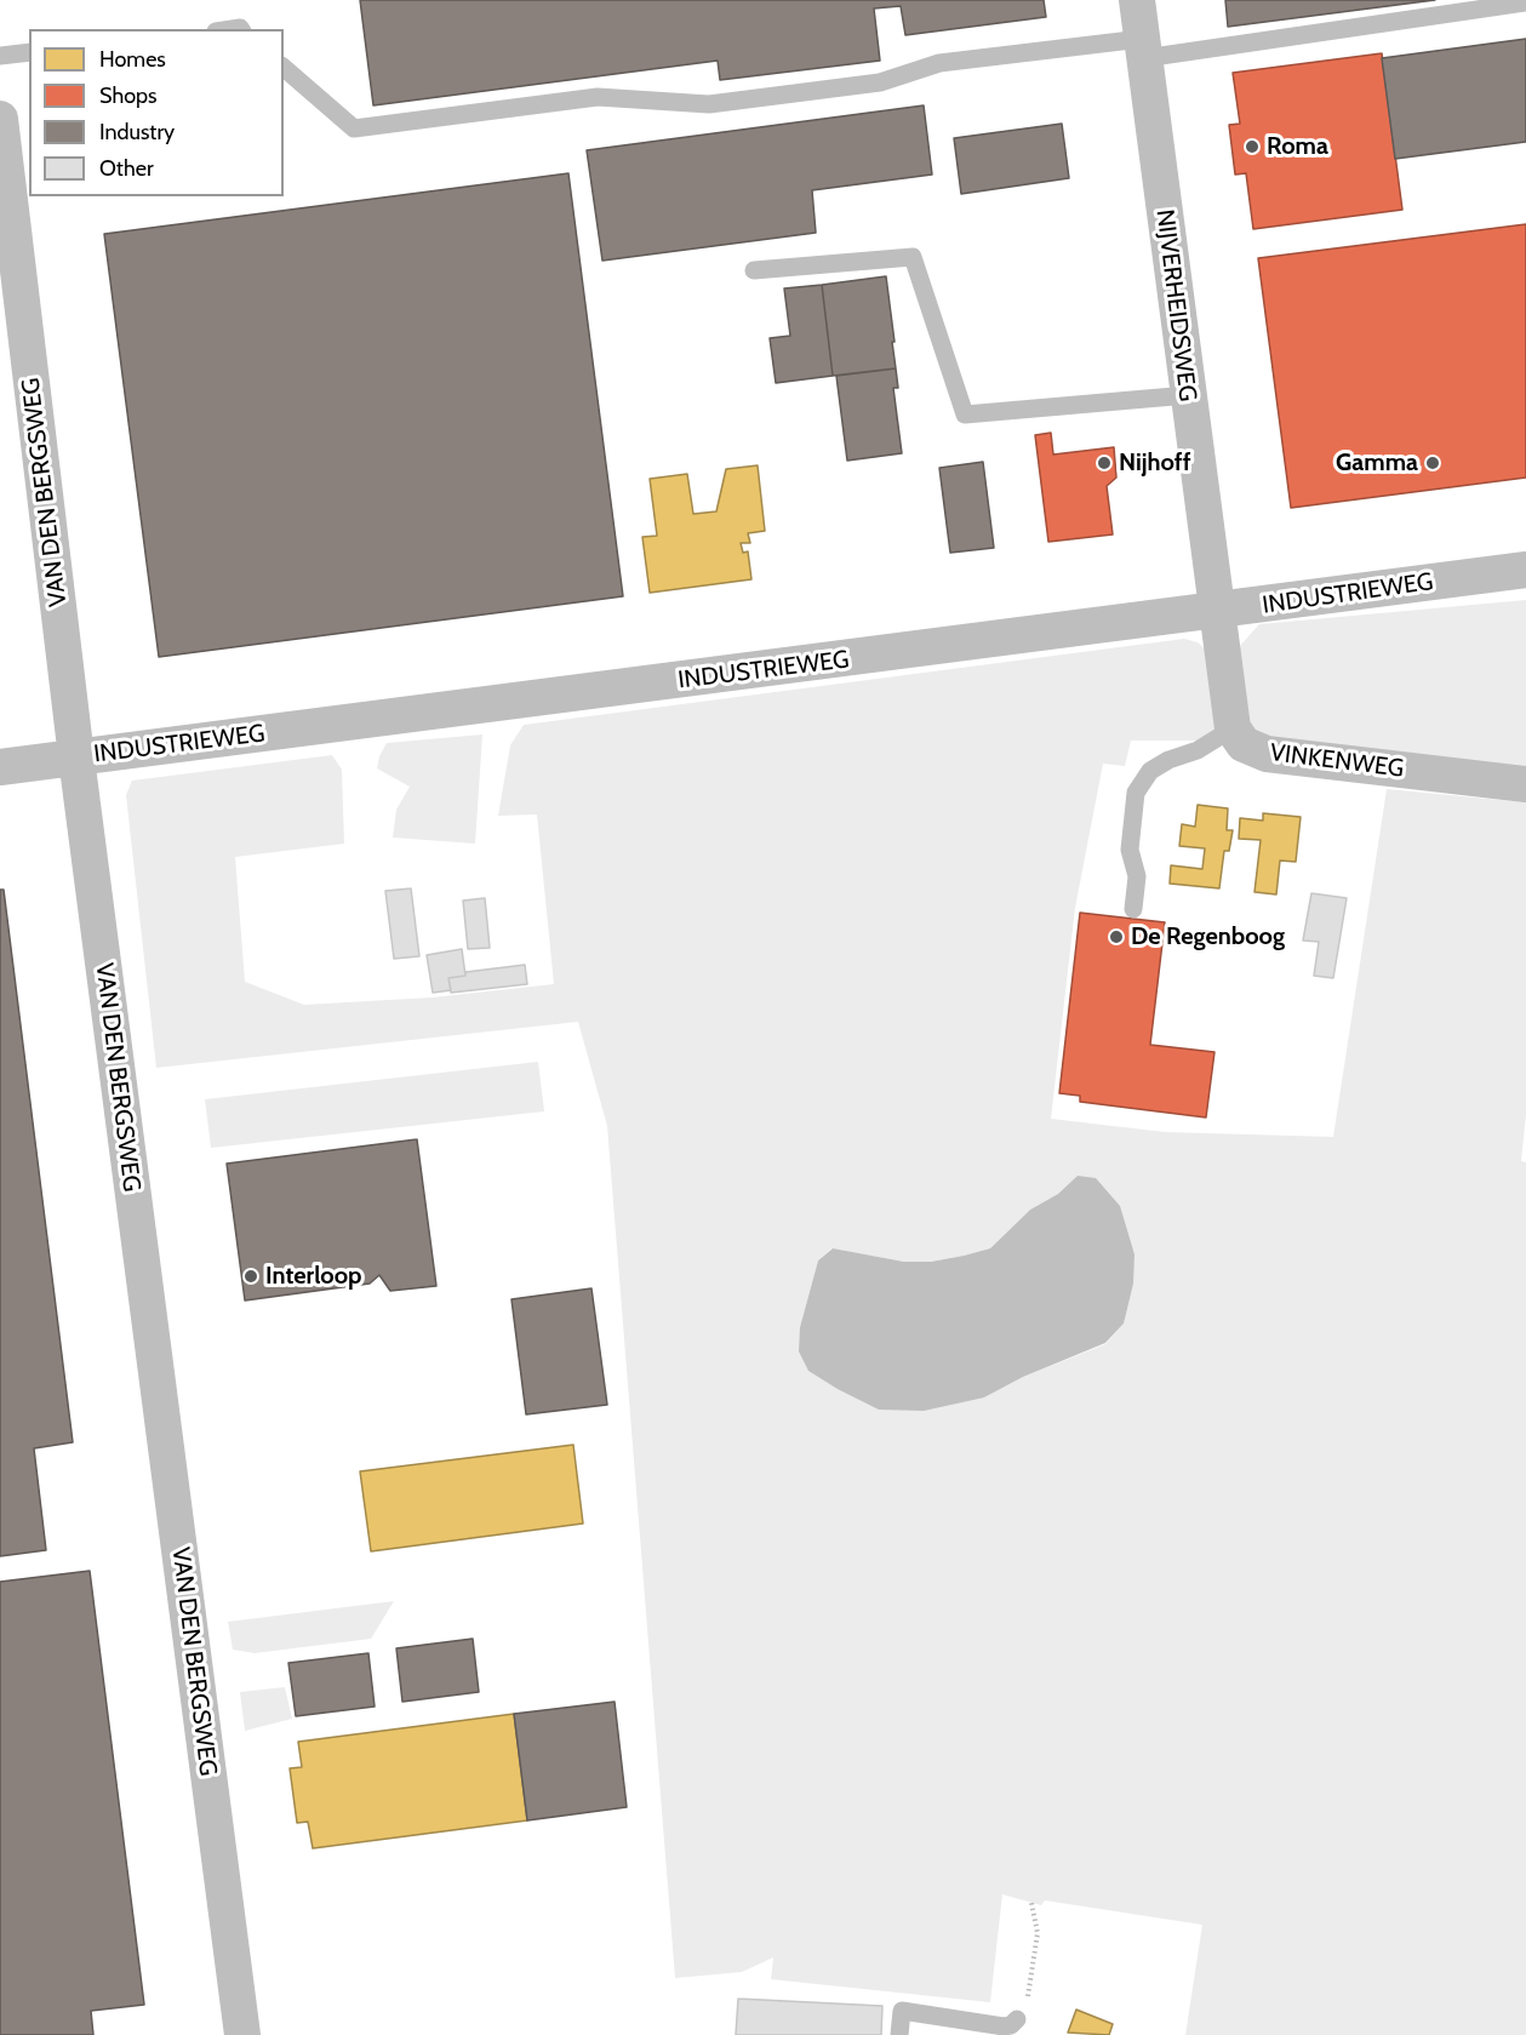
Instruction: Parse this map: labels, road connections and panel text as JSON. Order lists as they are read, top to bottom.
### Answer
{
  "streets": {
    "street": [
      "NIJVERHEIDSWEG",
      "VAN DEN BERGSWEG",
      "INDUSTRIEWEG",
      "VINKENWEG"
    ]
  },
  "crossings": [
    ["NIJVERHEIDSWEG", "INDUSTRIEWEG"],
    ["VAN DEN BERGSWEG", "INDUSTRIEWEG"]
  ],
  "places": [
    "Roma",
    "Nijhoff",
    "Gamma",
    "De Regenboog",
    "Interloop"
  ],
  "legend": [
    "Homes",
    "Shops",
    "Industry",
    "Other"
  ]
}
